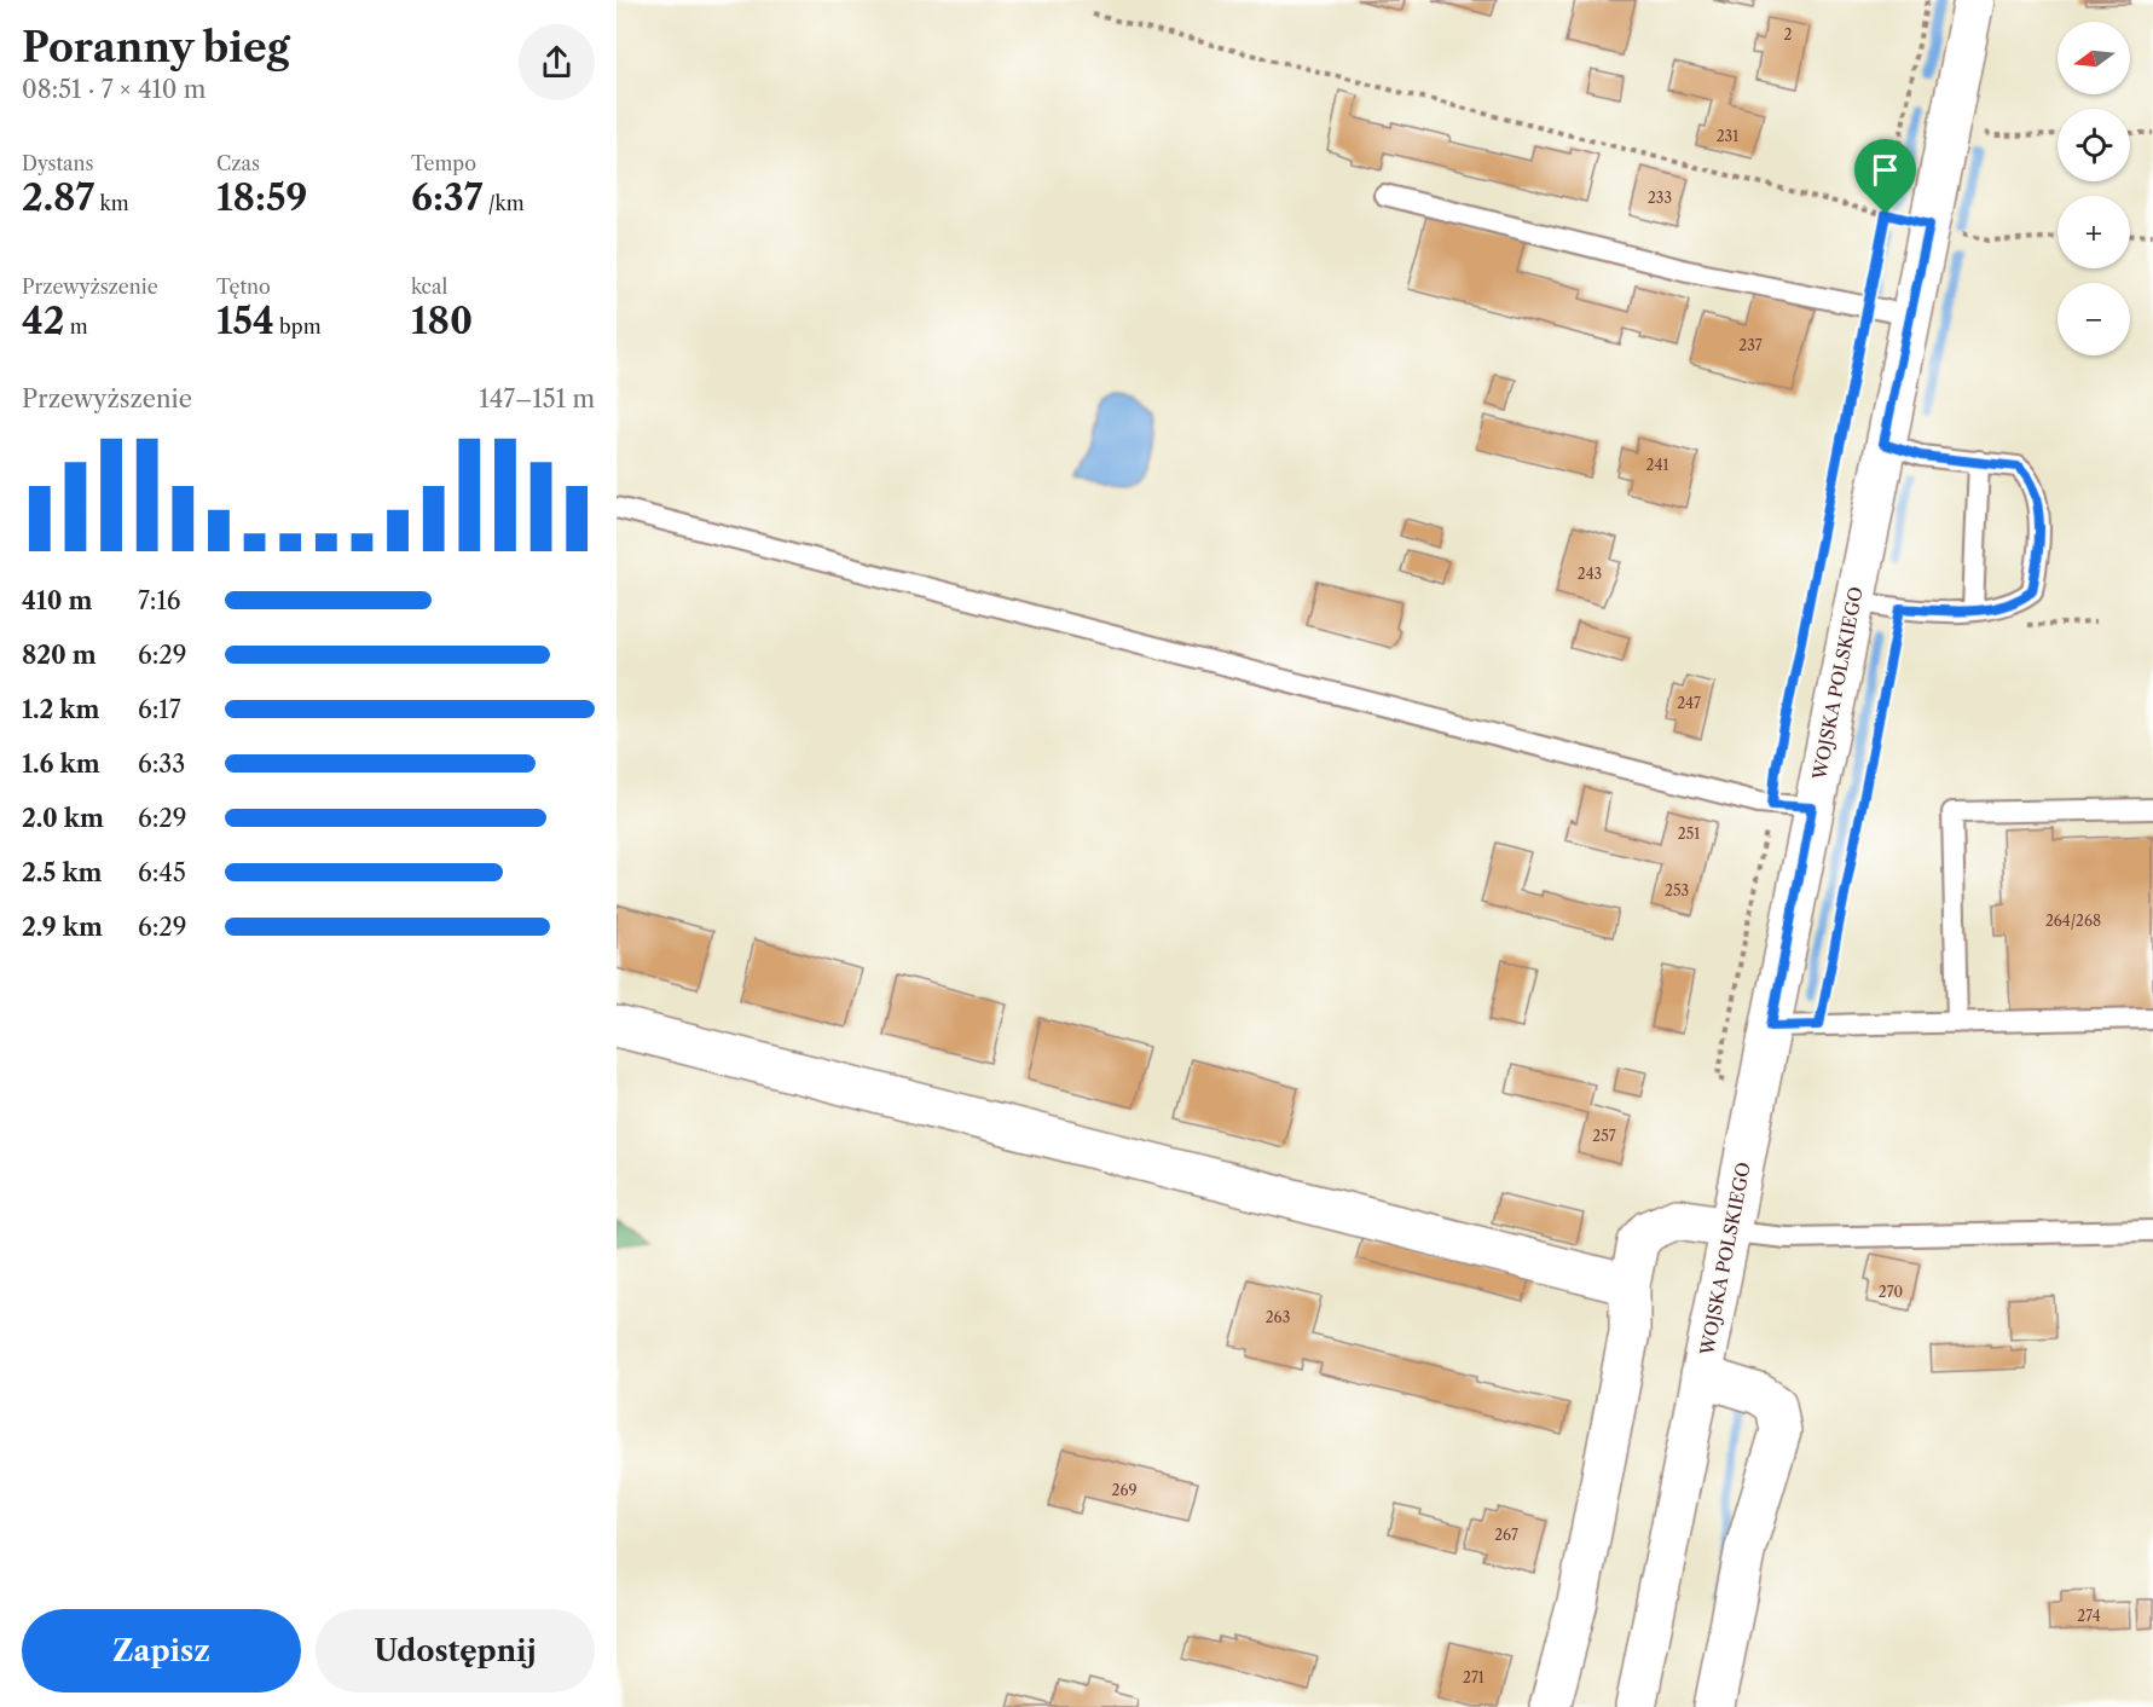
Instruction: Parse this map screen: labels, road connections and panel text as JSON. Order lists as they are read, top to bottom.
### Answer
{
  "streets": {
    "street": ["WOJSKA POLSKIEGO"]
  },
  "house_numbers": [
    "2",
    "231",
    "233",
    "237",
    "241",
    "243",
    "247",
    "251",
    "253",
    "264/268",
    "257",
    "270",
    "263",
    "269",
    "267",
    "274",
    "271"
  ],
  "north": "left",
  "page": {
    "heading": ["Poranny bieg", "08:51 · 7 × 410 m"],
    "map_buttons": ["+", "−"],
    "stats": [
      ["Dystans", "2.87 km"],
      ["Czas", "18:59"],
      ["Tempo", "6:37 /km"],
      ["Przewyższenie", "42 m"],
      ["Tętno", "154 bpm"],
      ["kcal", "180"]
    ],
    "chart": ["Przewyższenie", "147–151 m"],
    "list": [
      {
        "name": "410 m",
        "note": "7:16"
      },
      {
        "name": "820 m",
        "note": "6:29"
      },
      {
        "name": "1.2 km",
        "note": "6:17"
      },
      {
        "name": "1.6 km",
        "note": "6:33"
      },
      {
        "name": "2.0 km",
        "note": "6:29"
      },
      {
        "name": "2.5 km",
        "note": "6:45"
      },
      {
        "name": "2.9 km",
        "note": "6:29"
      }
    ],
    "buttons": ["Zapisz", "Udostępnij"]
  }
}
